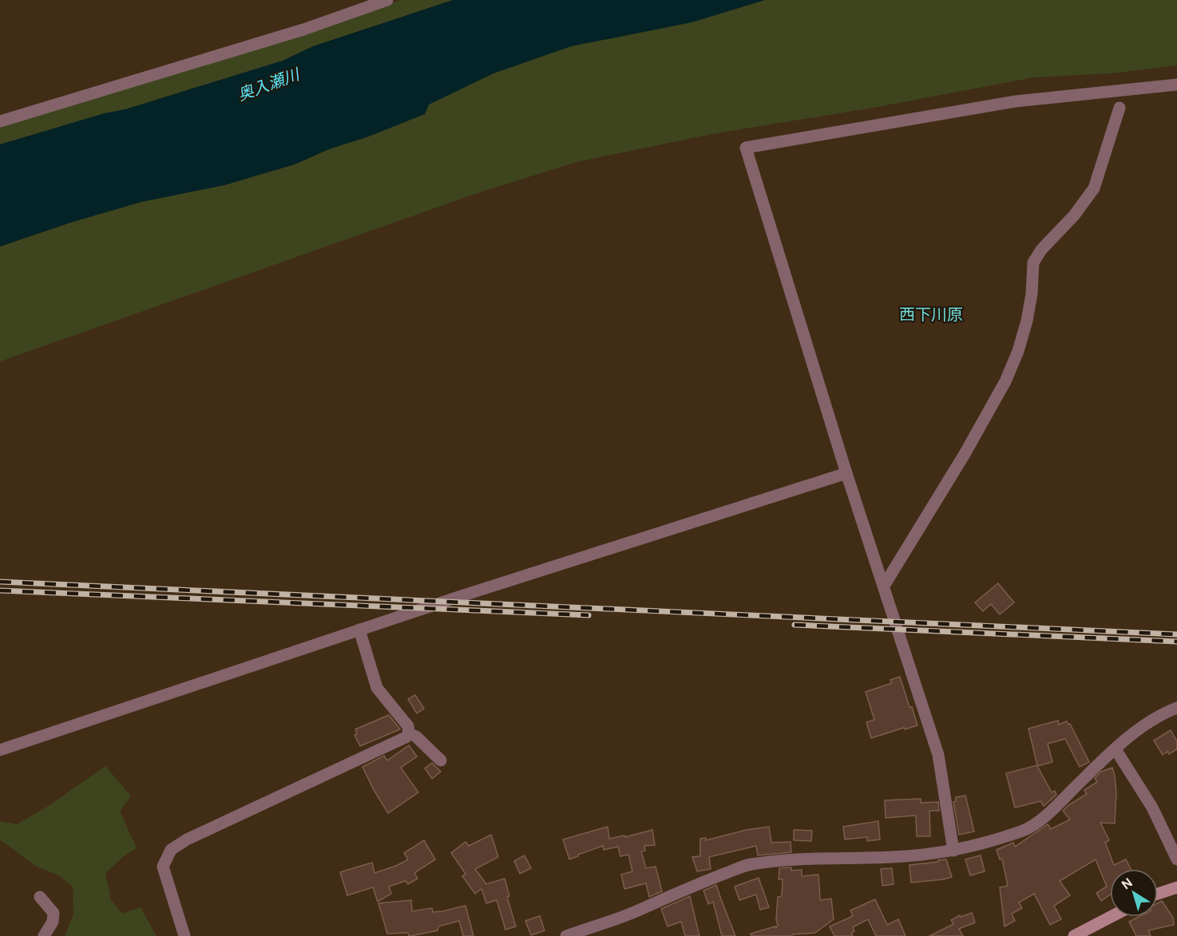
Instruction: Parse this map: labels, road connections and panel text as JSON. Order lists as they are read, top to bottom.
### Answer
{
  "districts": ["西下川原"],
  "water": ["奥入瀬川"],
  "north": "top left"
}
